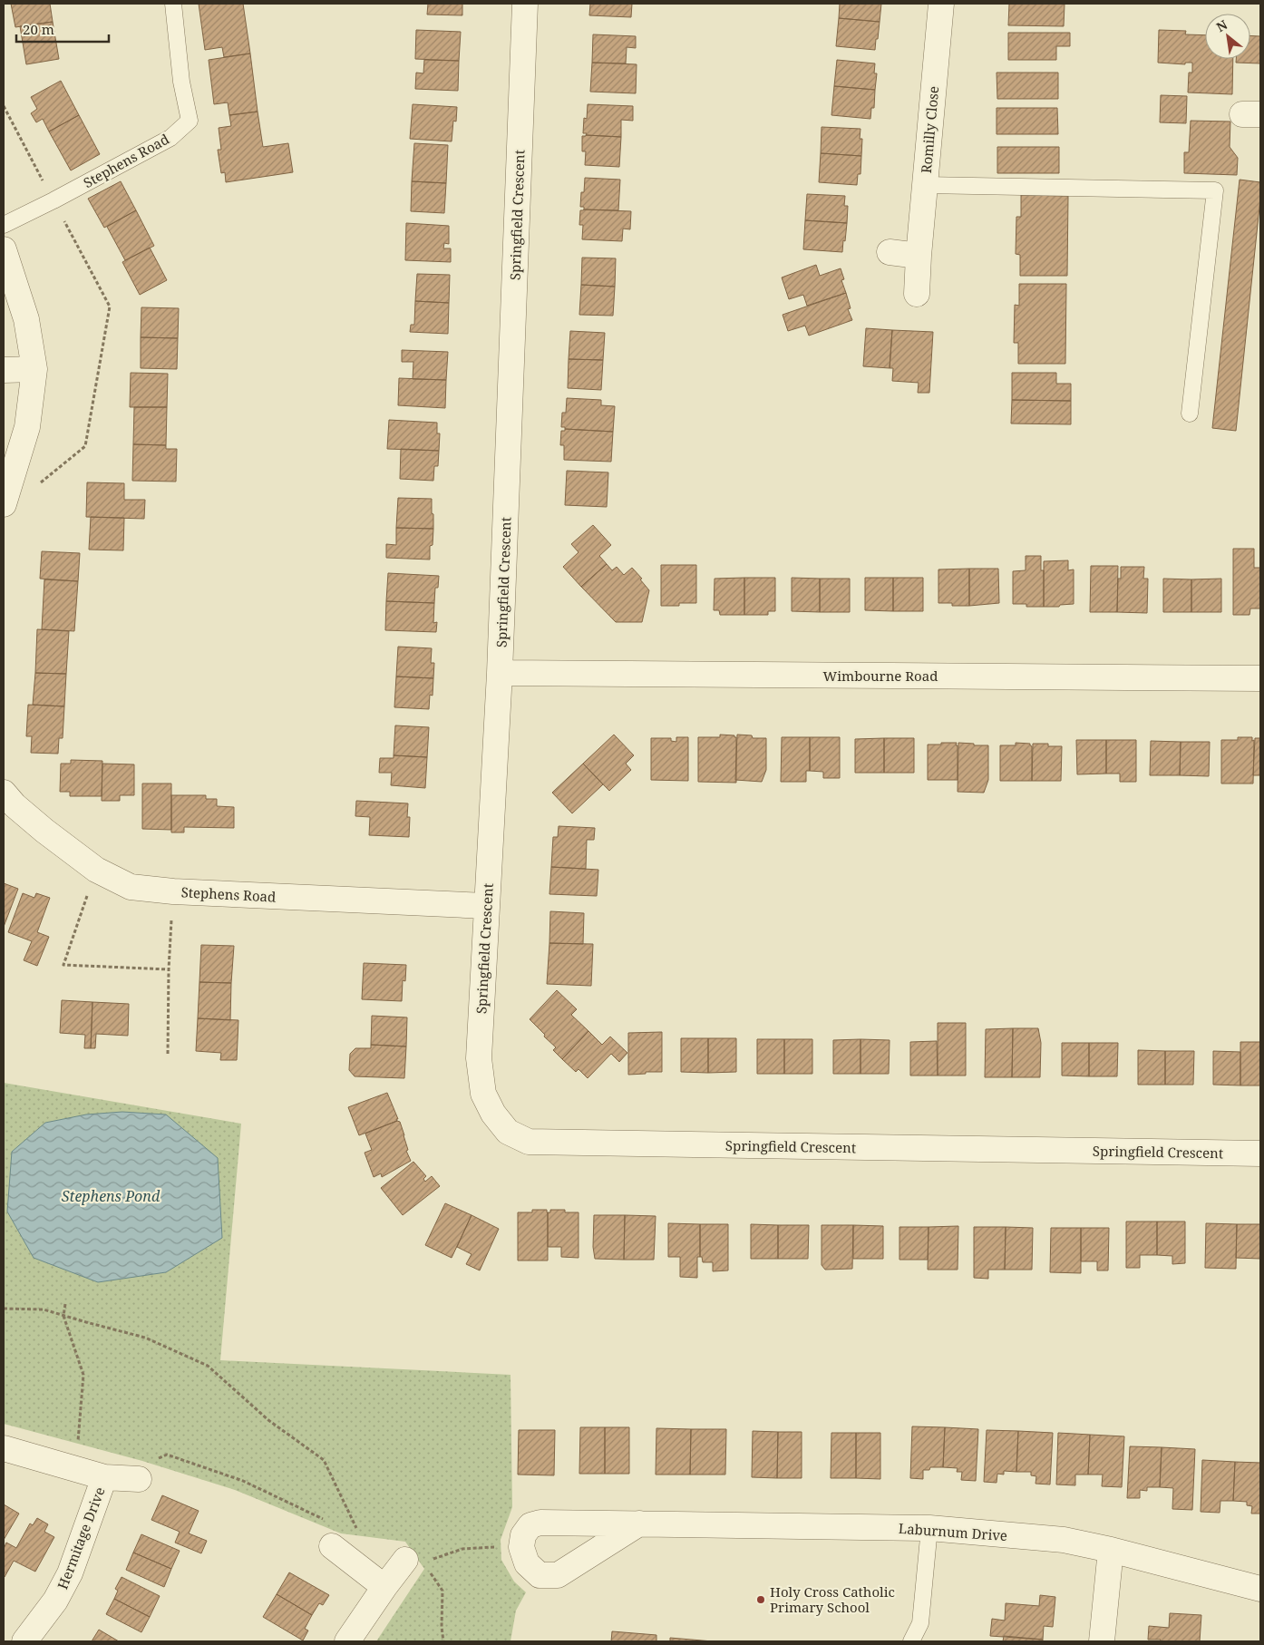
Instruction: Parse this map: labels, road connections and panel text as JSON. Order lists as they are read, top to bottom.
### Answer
{
  "streets": {
    "street": [
      "Romilly Close",
      "Stephens Road",
      "Springfield Crescent",
      "Wimbourne Road",
      "Laburnum Drive",
      "Hermitage Drive"
    ]
  },
  "crossings": [
    ["Stephens Road", "Springfield Crescent"],
    ["Springfield Crescent", "Wimbourne Road"]
  ],
  "water": ["Stephens Pond"],
  "places": ["Holy Cross Catholic Primary School"],
  "scale_bar": "20 m",
  "north": "top left"
}
